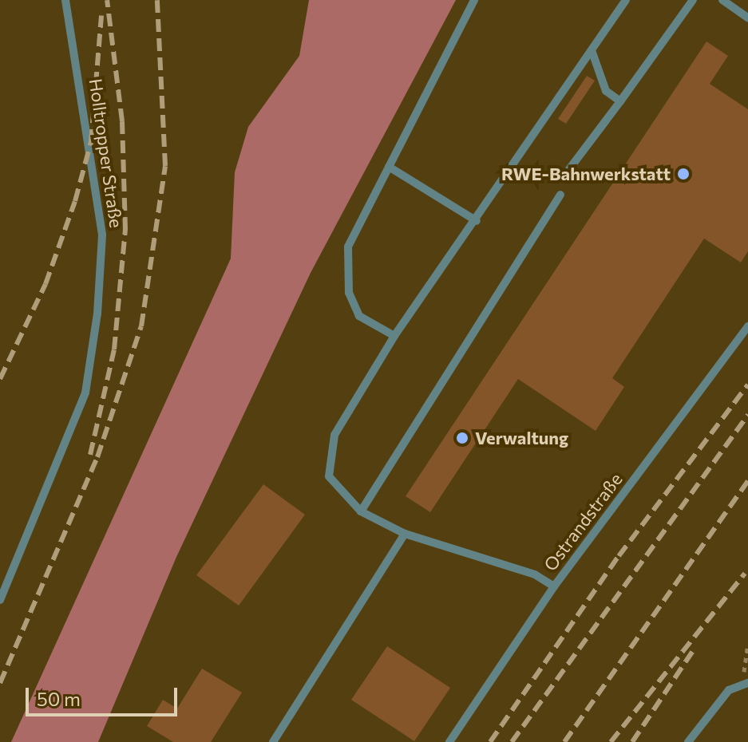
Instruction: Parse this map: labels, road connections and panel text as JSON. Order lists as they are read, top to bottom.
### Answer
{
  "streets": {
    "lane": ["Holltropper Straße", "Ostrandstraße"]
  },
  "places": ["RWE-Bahnwerkstatt", "Verwaltung"],
  "scale_bar": "50 m"
}
